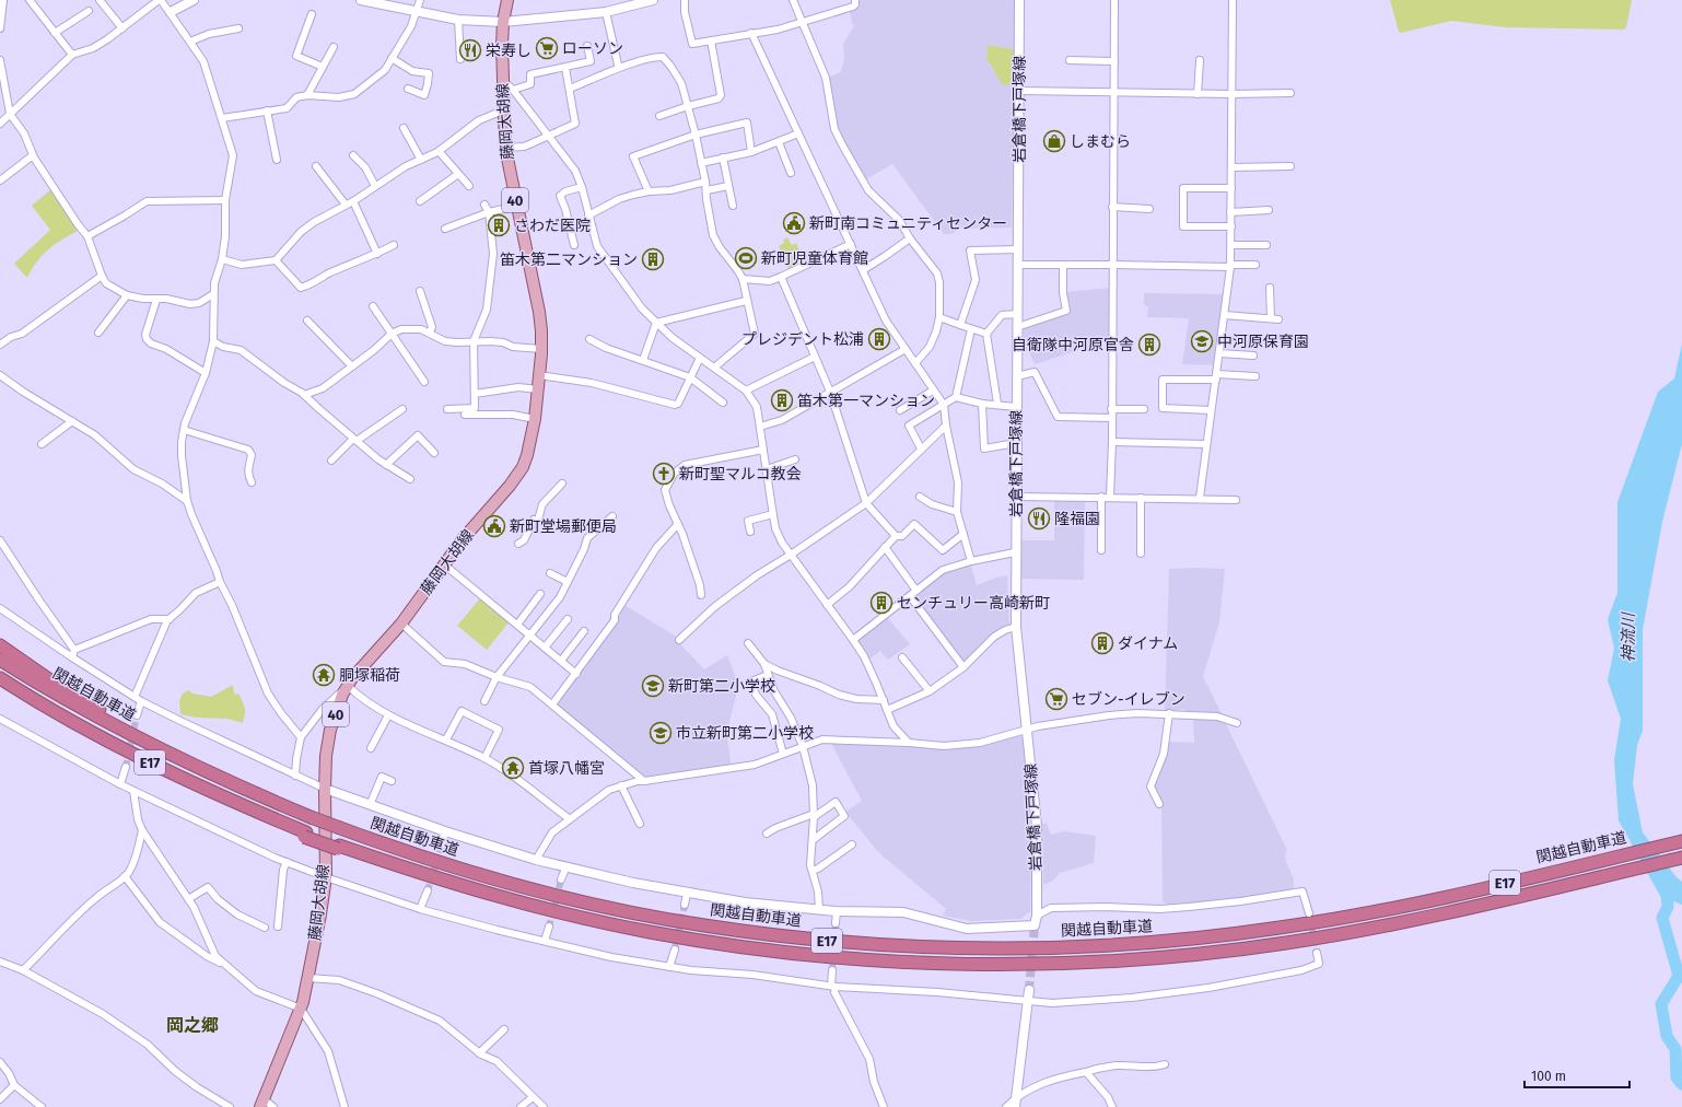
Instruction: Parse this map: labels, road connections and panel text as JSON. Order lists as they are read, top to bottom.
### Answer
{
  "streets": {
    "highway": ["関越自動車道", "E17"],
    "main road": ["藤岡大胡線", "40"],
    "street": ["岩倉橋下戸塚線"]
  },
  "districts": ["岡之郷"],
  "water": ["神流川"],
  "places": {
    "supermarket": ["ローソン", "セブン-イレブン"],
    "restaurant": ["栄寿し", "隆福園"],
    "shop": ["しまむら"],
    "public building": ["新町南コミュニティセンター", "新町堂場郵便局"],
    "building": [
      "さわだ医院",
      "笛木第二マンション",
      "プレジデント松浦",
      "自衛隊中河原官舎",
      "笛木第一マンション",
      "センチュリー高崎新町",
      "ダイナム"
    ],
    "sports": ["新町児童体育館"],
    "school or university": ["中河原保育園", "新町第二小学校", "市立新町第二小学校"],
    "church": ["新町聖マルコ教会"],
    "temple": ["胴塚稲荷", "首塚八幡宮"]
  },
  "scale_bar": "100 m"
}
